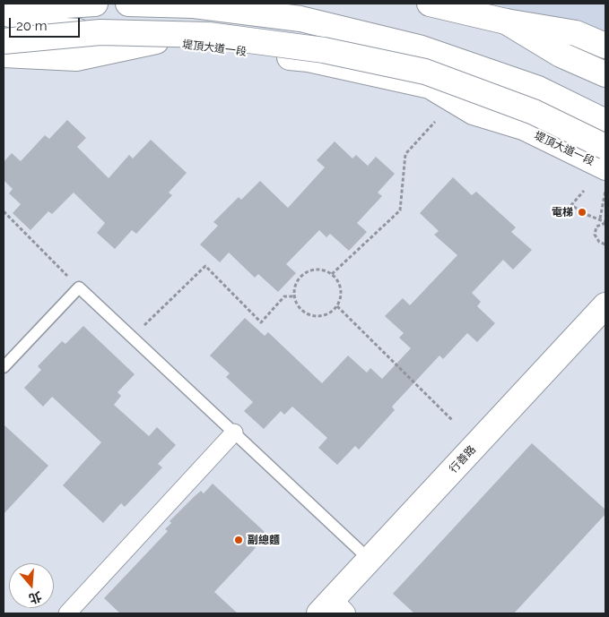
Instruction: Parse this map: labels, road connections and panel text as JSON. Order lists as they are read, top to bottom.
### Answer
{
  "streets": {
    "main road": ["堤頂大道一段", "行善路"]
  },
  "places": ["電梯", "副總麵"],
  "scale_bar": "20 m",
  "north": "bottom"
}
